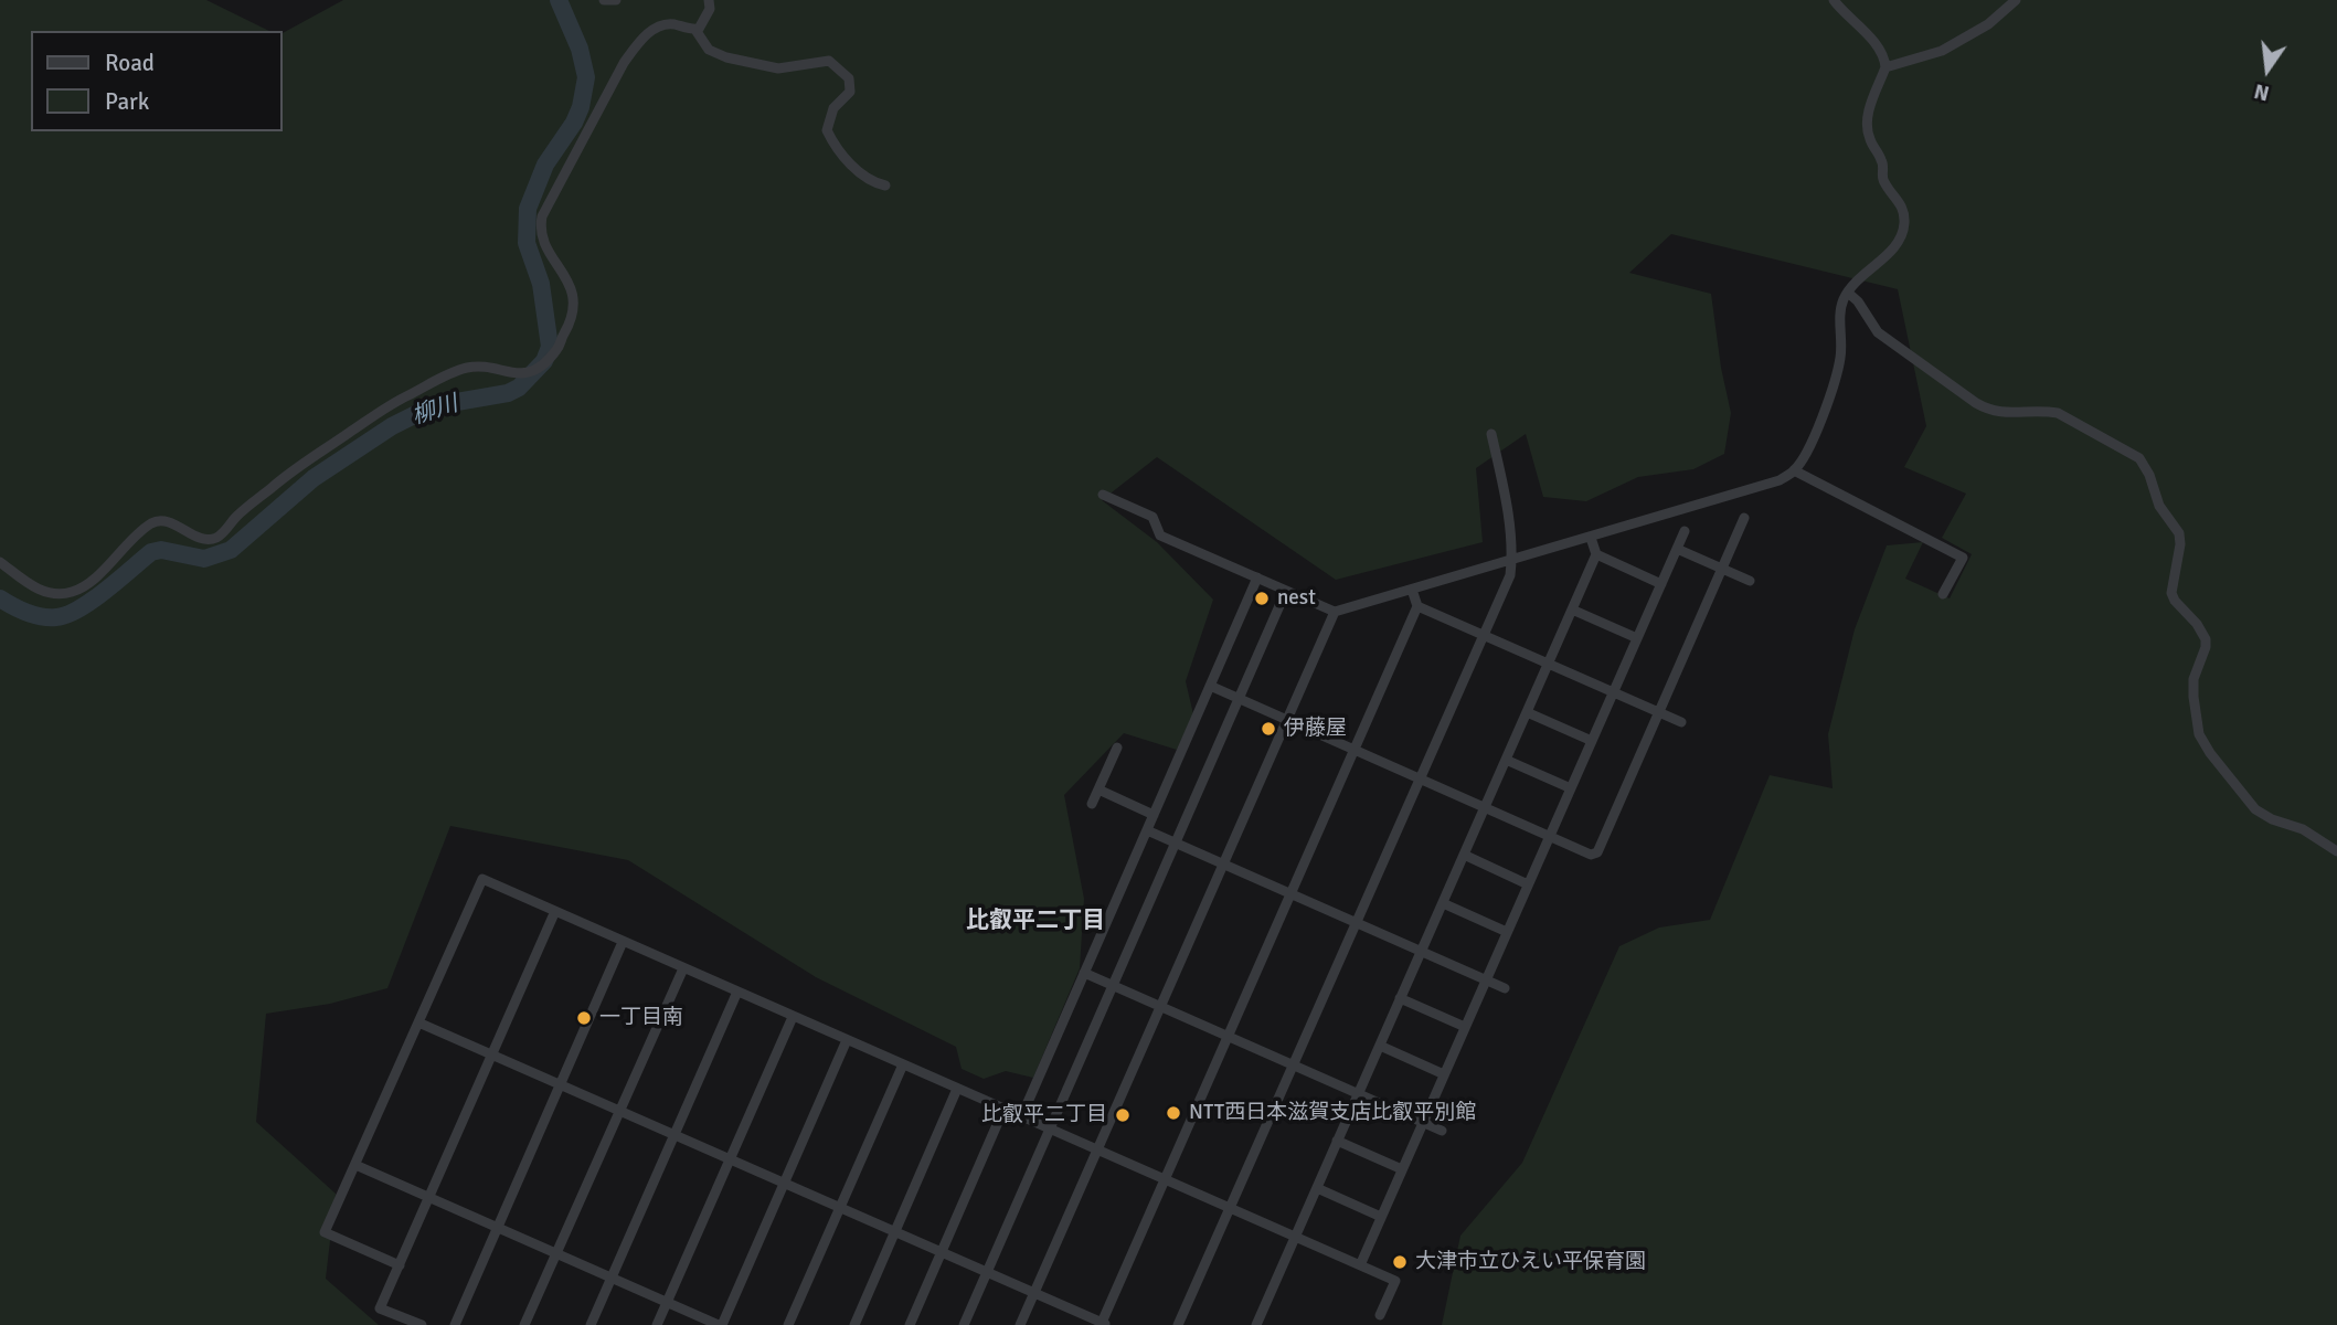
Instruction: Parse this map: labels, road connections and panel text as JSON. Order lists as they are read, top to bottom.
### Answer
{
  "districts": ["比叡平二丁目"],
  "water": ["柳川"],
  "places": [
    "nest",
    "伊藤屋",
    "一丁目南",
    "NTT西日本滋賀支店比叡平別館",
    "比叡平二丁目",
    "大津市立ひえい平保育園"
  ],
  "legend": ["Road", "Park"],
  "north": "bottom"
}
